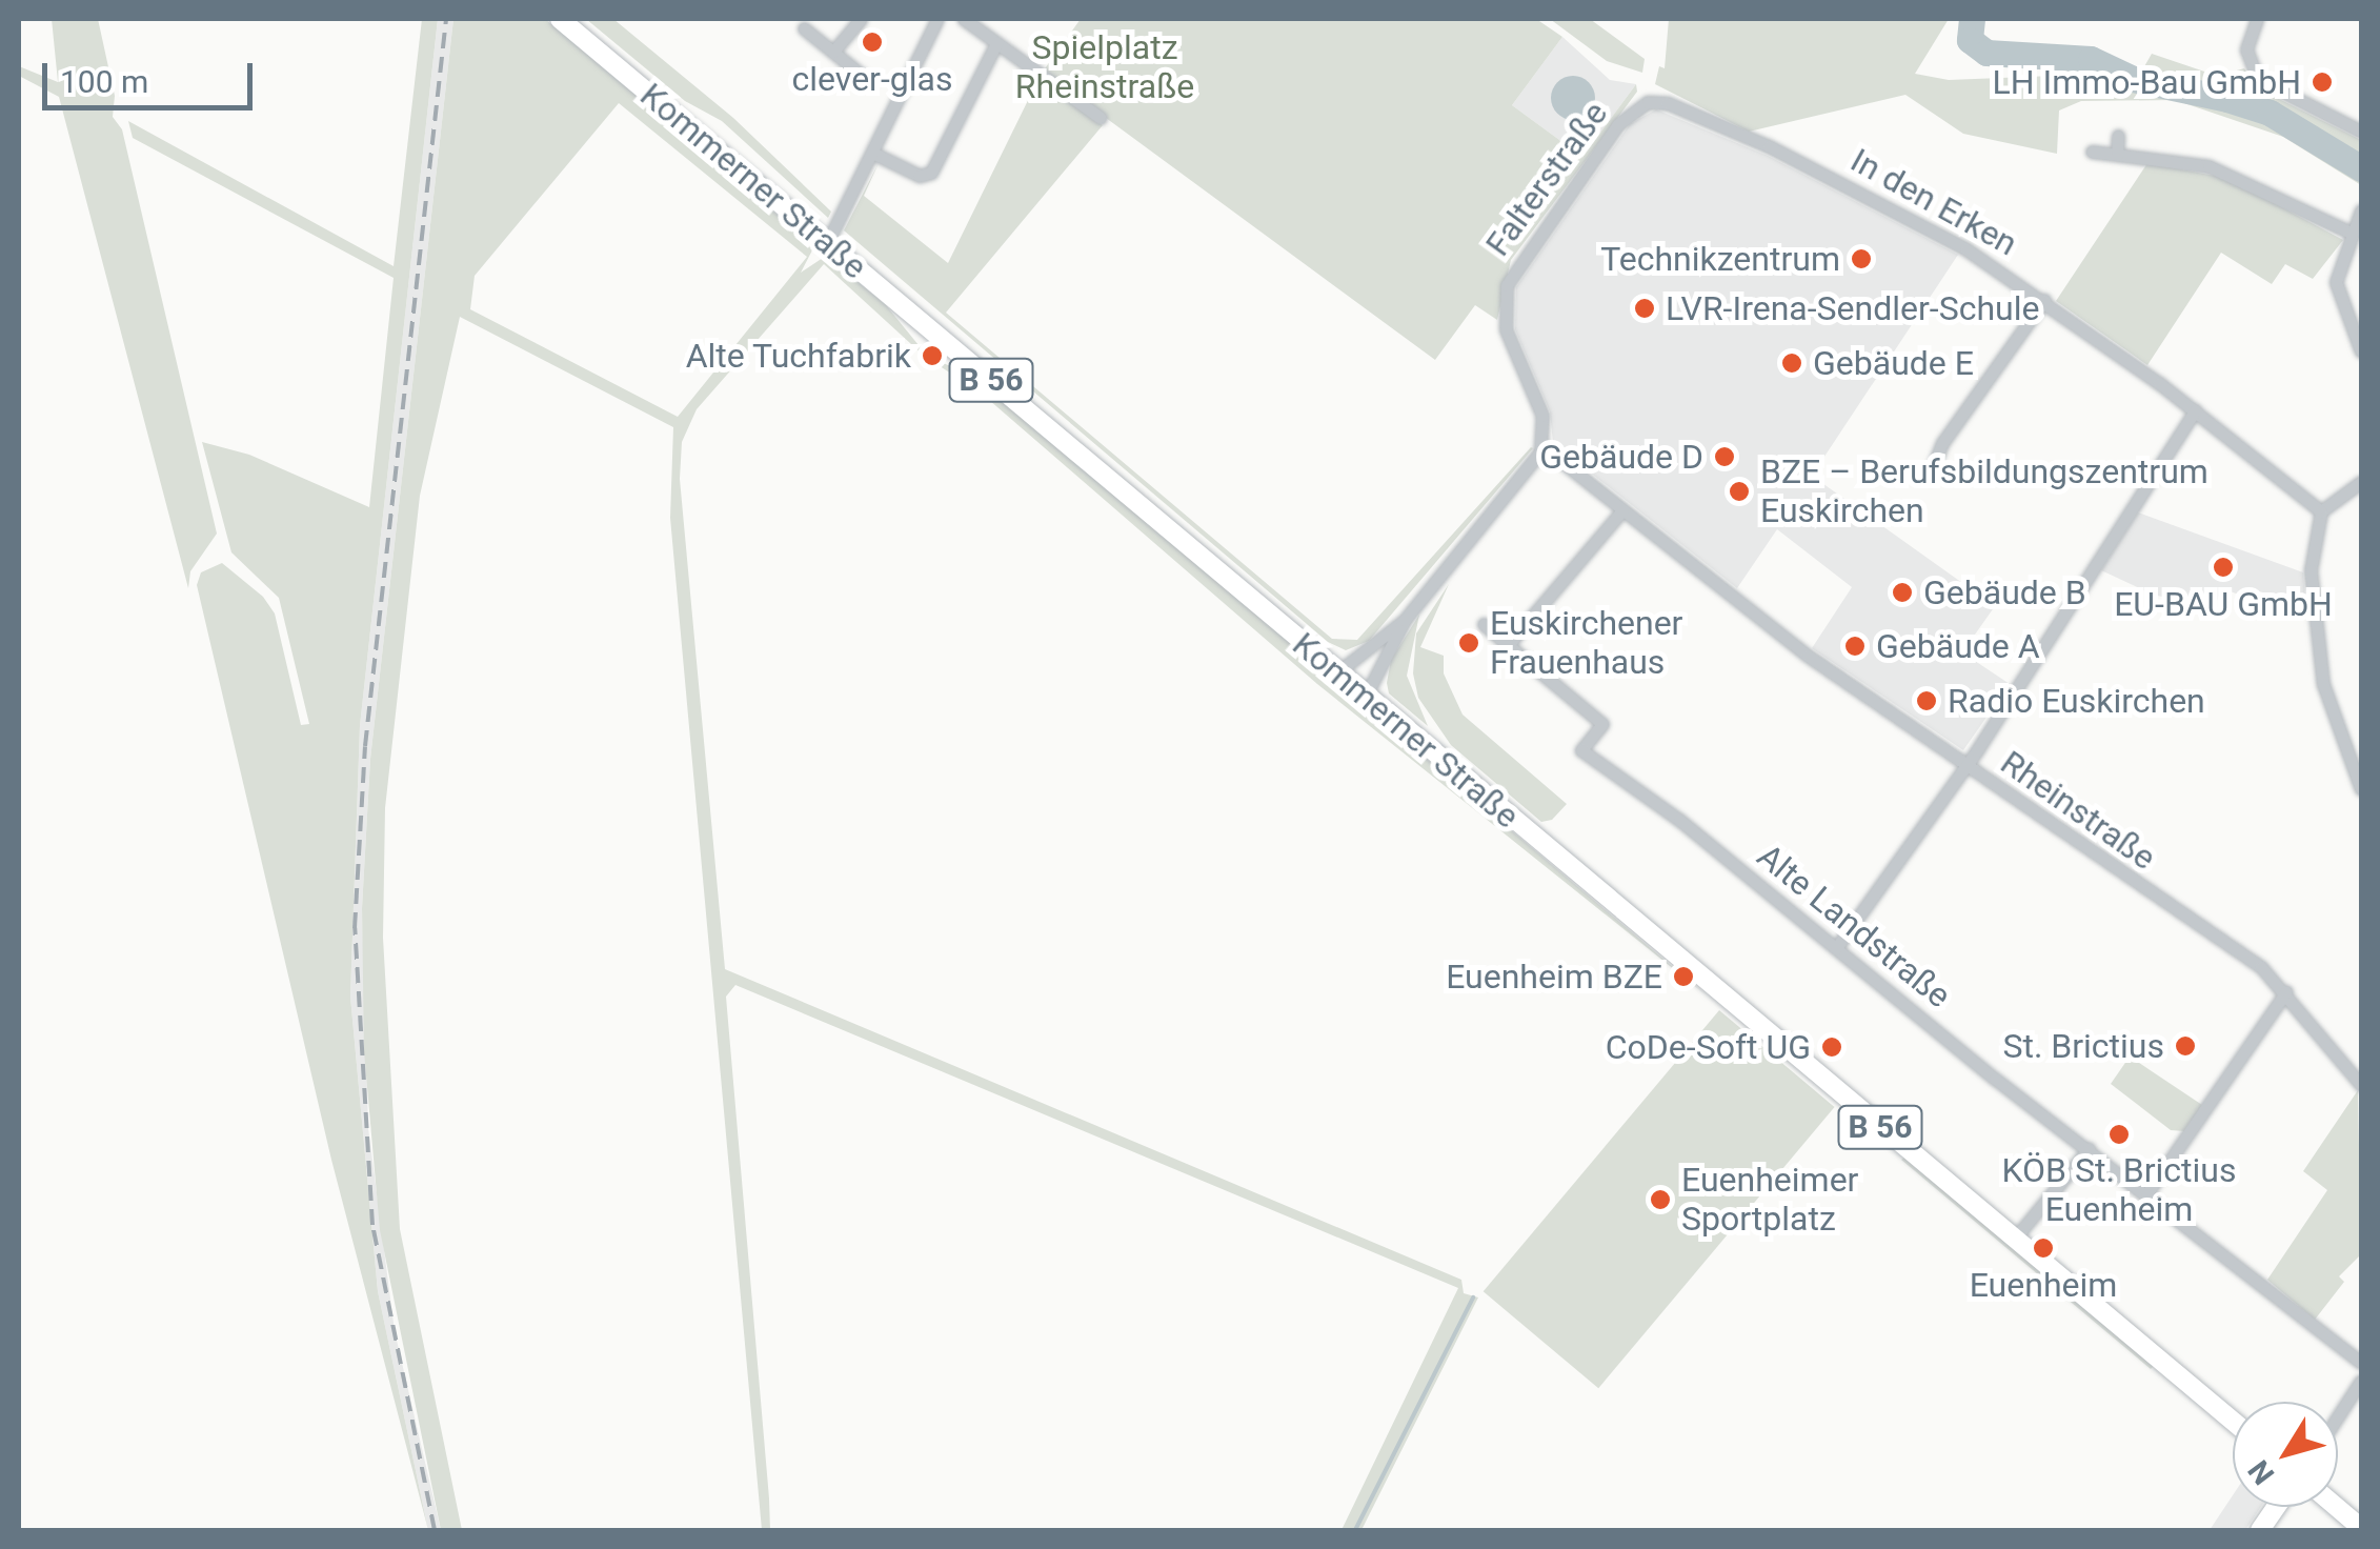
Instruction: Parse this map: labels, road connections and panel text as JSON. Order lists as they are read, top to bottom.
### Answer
{
  "streets": {
    "main road": ["Kommerner Straße", "B 56"],
    "street": [
      "Falterstraße",
      "In den Erken",
      "Rheinstraße",
      "Alte Landstraße"
    ]
  },
  "crossings": [
    ["Falterstraße", "In den Erken"],
    ["Falterstraße", "Rheinstraße"]
  ],
  "parks": ["Spielplatz Rheinstraße"],
  "places": [
    "clever-glas",
    "LH Immo-Bau GmbH",
    "Technikzentrum",
    "LVR-Irena-Sendler-Schule",
    "Alte Tuchfabrik",
    "Gebäude E",
    "Gebäude D",
    "BZE – Berufsbildungszentrum Euskirchen",
    "EU-BAU GmbH",
    "Gebäude B",
    "Euskirchener Frauenhaus",
    "Gebäude A",
    "Radio Euskirchen",
    "Euenheim BZE",
    "St. Brictius",
    "CoDe-Soft UG",
    "KÖB St. Brictius Euenheim",
    "Euenheimer Sportplatz",
    "Euenheim"
  ],
  "scale_bar": "100 m",
  "north": "bottom left"
}
